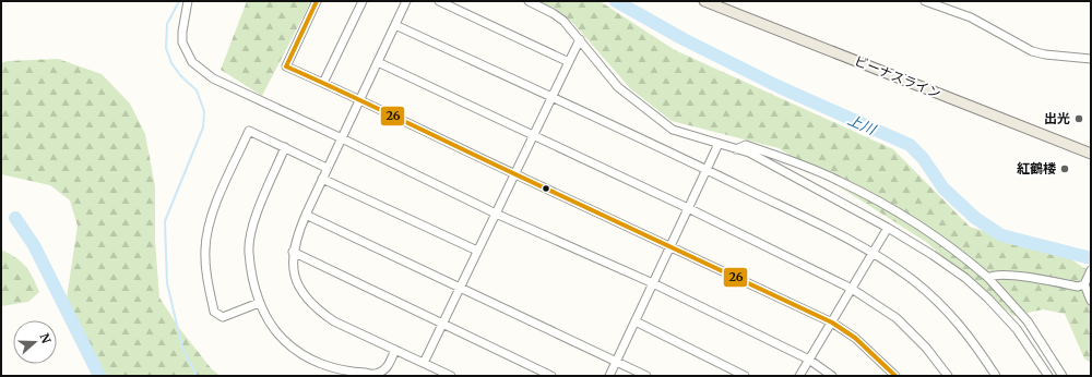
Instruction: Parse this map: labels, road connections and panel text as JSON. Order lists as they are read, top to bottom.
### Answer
{
  "streets": {
    "main road": ["ビーナスライン"]
  },
  "water": ["上川"],
  "places": ["出光", "紅鶴楼"],
  "lines": ["transit line 26"],
  "north": "right"
}
